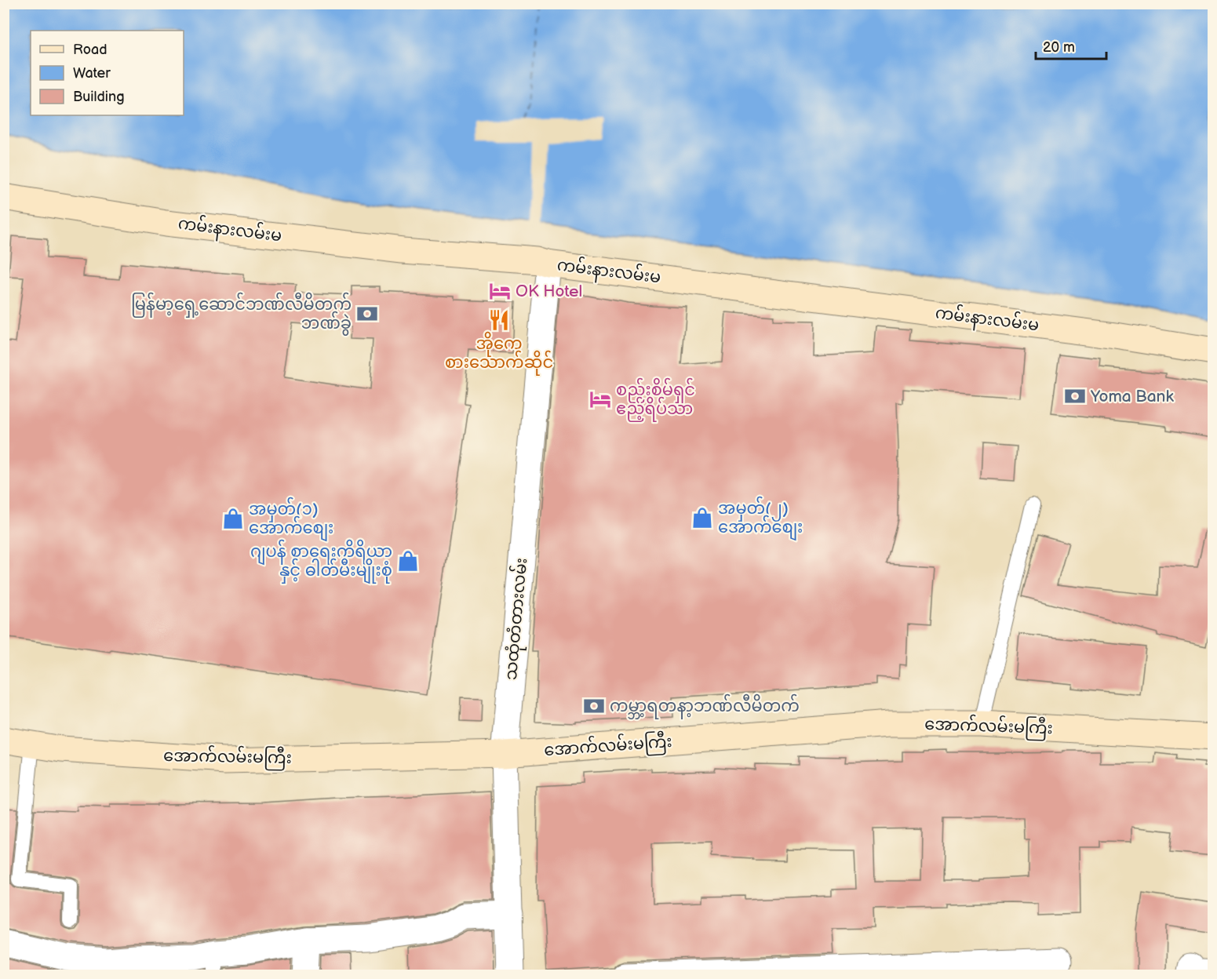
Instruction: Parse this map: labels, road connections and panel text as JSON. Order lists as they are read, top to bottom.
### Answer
{
  "streets": {
    "main road": ["ကမ်းနားလမ်းမ", "အောက်လမ်းမကြီး"],
    "street": ["သထုံတံတားလမ်း"]
  },
  "crossings": [
    ["ကမ်းနားလမ်းမ", "သထုံတံတားလမ်း"],
    ["သထုံတံတားလမ်း", "အောက်လမ်းမကြီး"]
  ],
  "places": {
    "hotel": ["OK Hotel", "စည်းစိမ်ရှင် ဧည့်ရိပ်သာ"],
    "bank": ["မြန်မာ့ရှေ့ဆောင်ဘဏ်လီမိတက် ဘဏ်ခွဲ", "Yoma Bank", "ကမ္ဘာ့ရတနာ့ဘဏ်လီမိတက်"],
    "restaurant": ["အိုကေ စားသောက်ဆိုင်"],
    "shop": ["အမှတ်(၂) အောက်စျေး", "အမှတ်(၁) အောက်စျေး", "ဂျပန် စာရေးကိရိယာ နှင့် ဓါတ်မီးမျိုးစုံ"]
  },
  "legend": ["Road", "Water", "Building"],
  "scale_bar": "20 m"
}
